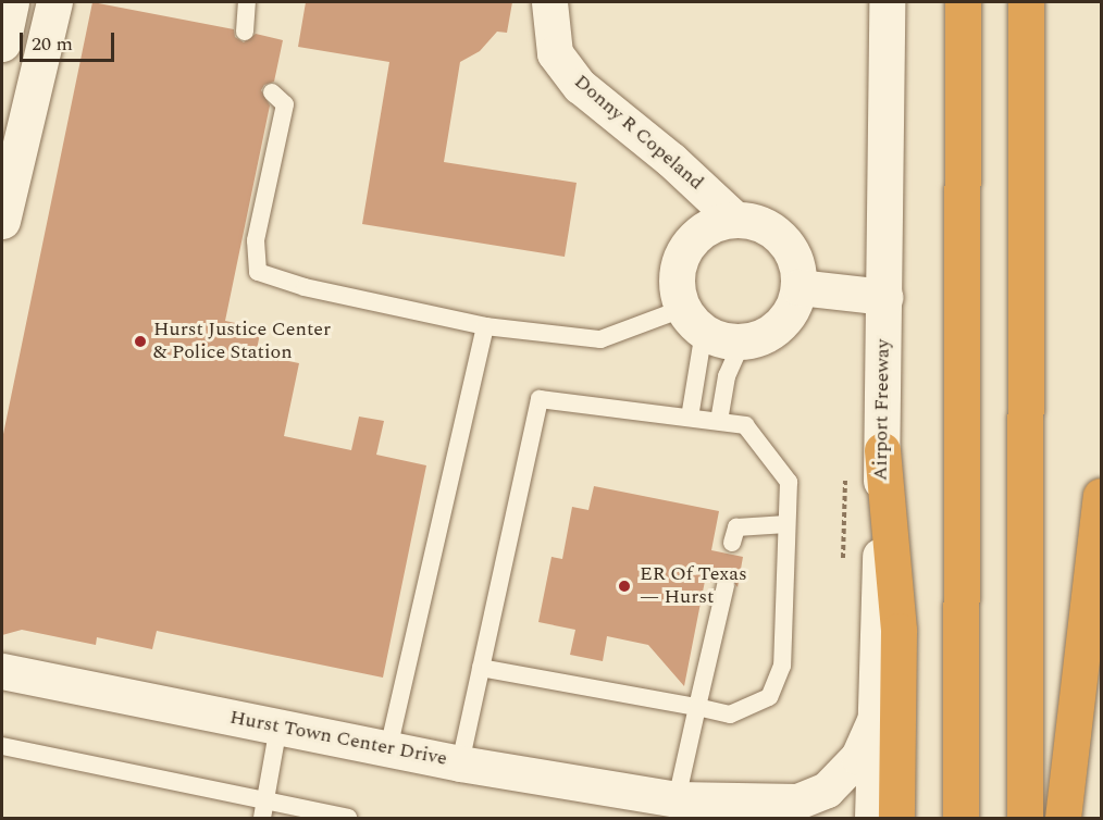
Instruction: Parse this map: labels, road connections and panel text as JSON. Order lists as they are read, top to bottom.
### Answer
{
  "streets": {
    "street": ["Donny R Copeland", "Airport Freeway", "Hurst Town Center Drive"]
  },
  "crossings": [
    ["Airport Freeway", "Hurst Town Center Drive"]
  ],
  "places": ["Hurst Justice Center & Police Station", "ER Of Texas — Hurst"],
  "scale_bar": "20 m"
}
